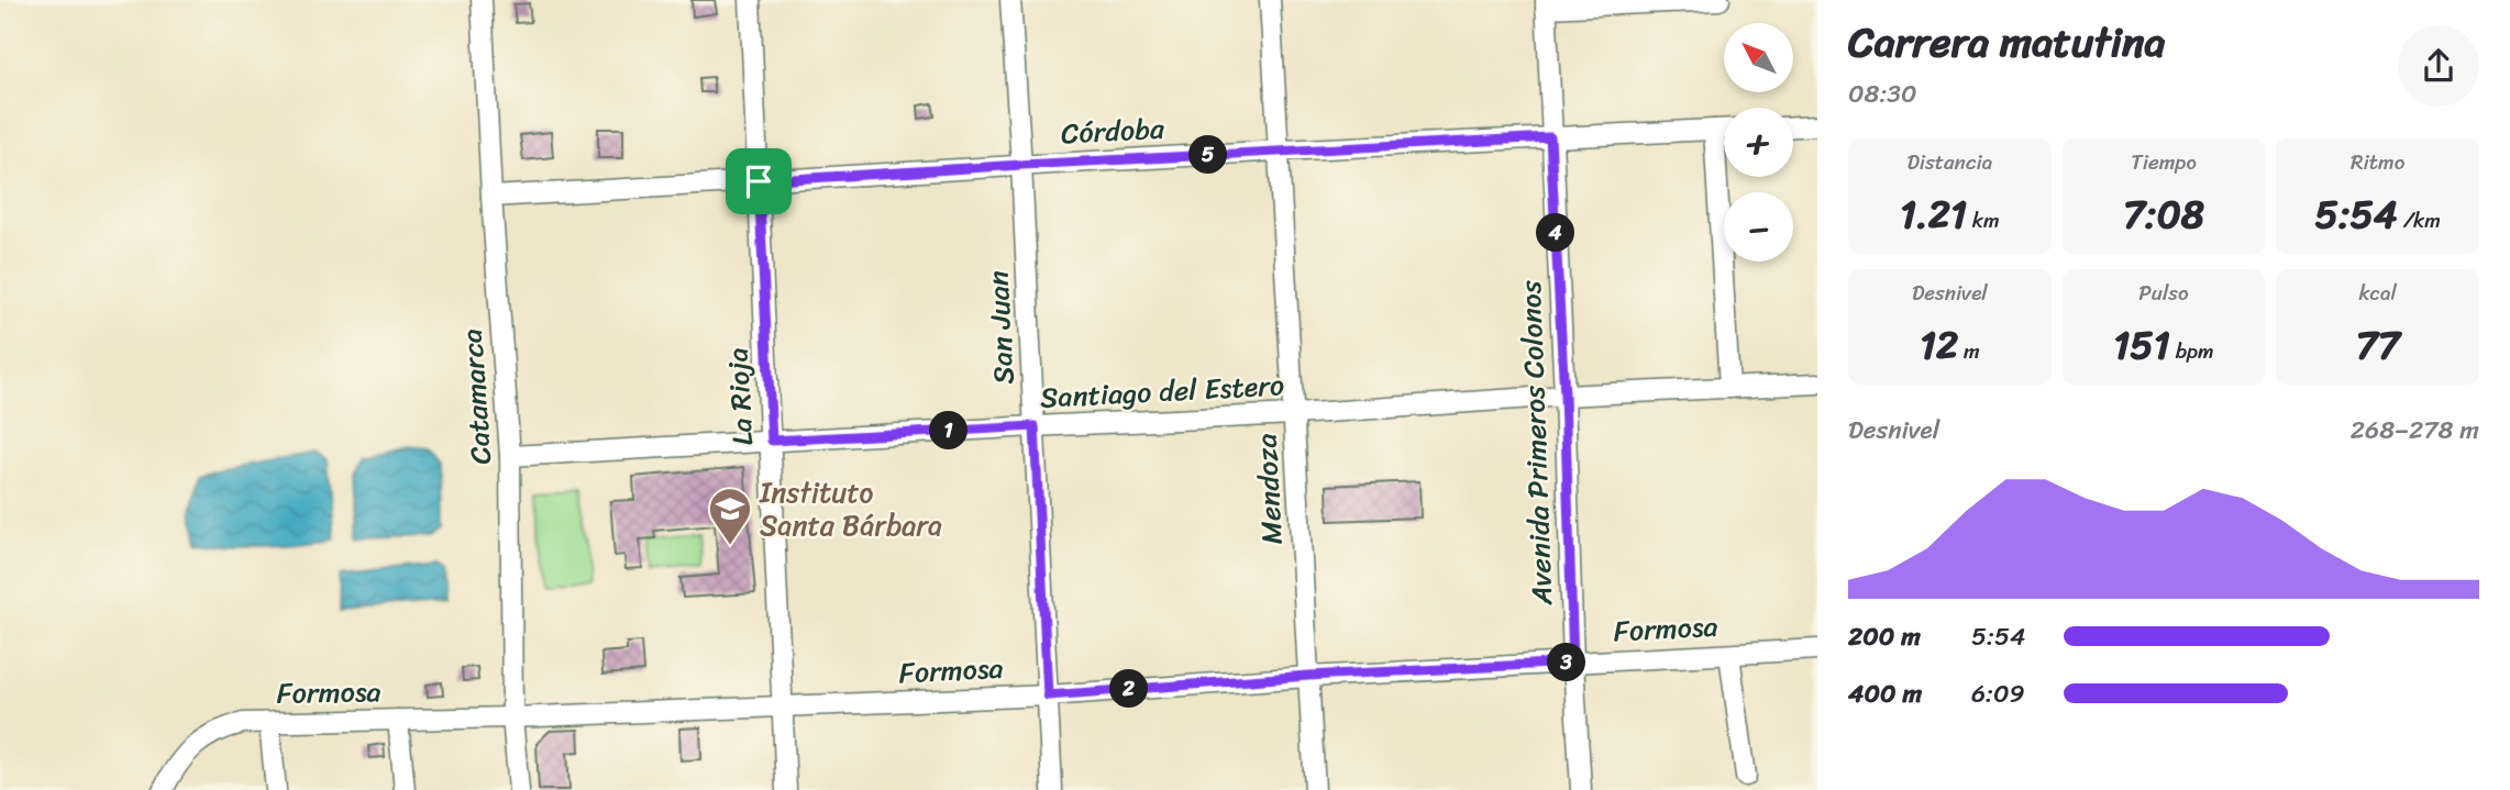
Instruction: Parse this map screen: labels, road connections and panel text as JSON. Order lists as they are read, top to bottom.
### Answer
{
  "streets": {
    "street": [
      "Córdoba",
      "San Juan",
      "Santiago del Estero",
      "Catamarca",
      "La Rioja",
      "Avenida Primeros Colonos",
      "Mendoza",
      "Formosa"
    ]
  },
  "crossings": [
    ["Córdoba", "San Juan"],
    ["Córdoba", "Catamarca"],
    ["Córdoba", "La Rioja"],
    ["Córdoba", "Avenida Primeros Colonos"],
    ["Córdoba", "Mendoza"],
    ["San Juan", "Santiago del Estero"],
    ["San Juan", "Formosa"],
    ["Santiago del Estero", "Catamarca"],
    ["Santiago del Estero", "La Rioja"],
    ["Santiago del Estero", "Avenida Primeros Colonos"],
    ["Santiago del Estero", "Mendoza"],
    ["Catamarca", "Formosa"],
    ["La Rioja", "Formosa"],
    ["Avenida Primeros Colonos", "Formosa"],
    ["Mendoza", "Formosa"]
  ],
  "places": {
    "school or university": ["Instituto Santa Bárbara"]
  },
  "north": "top left",
  "page": {
    "heading": ["Carrera matutina", "08:30"],
    "map_buttons": ["+", "−"],
    "stats": [
      ["Distancia", "1.21 km"],
      ["Tiempo", "7:08"],
      ["Ritmo", "5:54 /km"],
      ["Desnivel", "12 m"],
      ["Pulso", "151 bpm"],
      ["kcal", "77"]
    ],
    "pins": [
      "5",
      "4",
      "1",
      "3",
      "2"
    ],
    "chart": ["Desnivel", "268–278 m"],
    "list": [
      {
        "name": "200 m",
        "note": "5:54"
      },
      {
        "name": "400 m",
        "note": "6:09"
      }
    ]
  }
}
